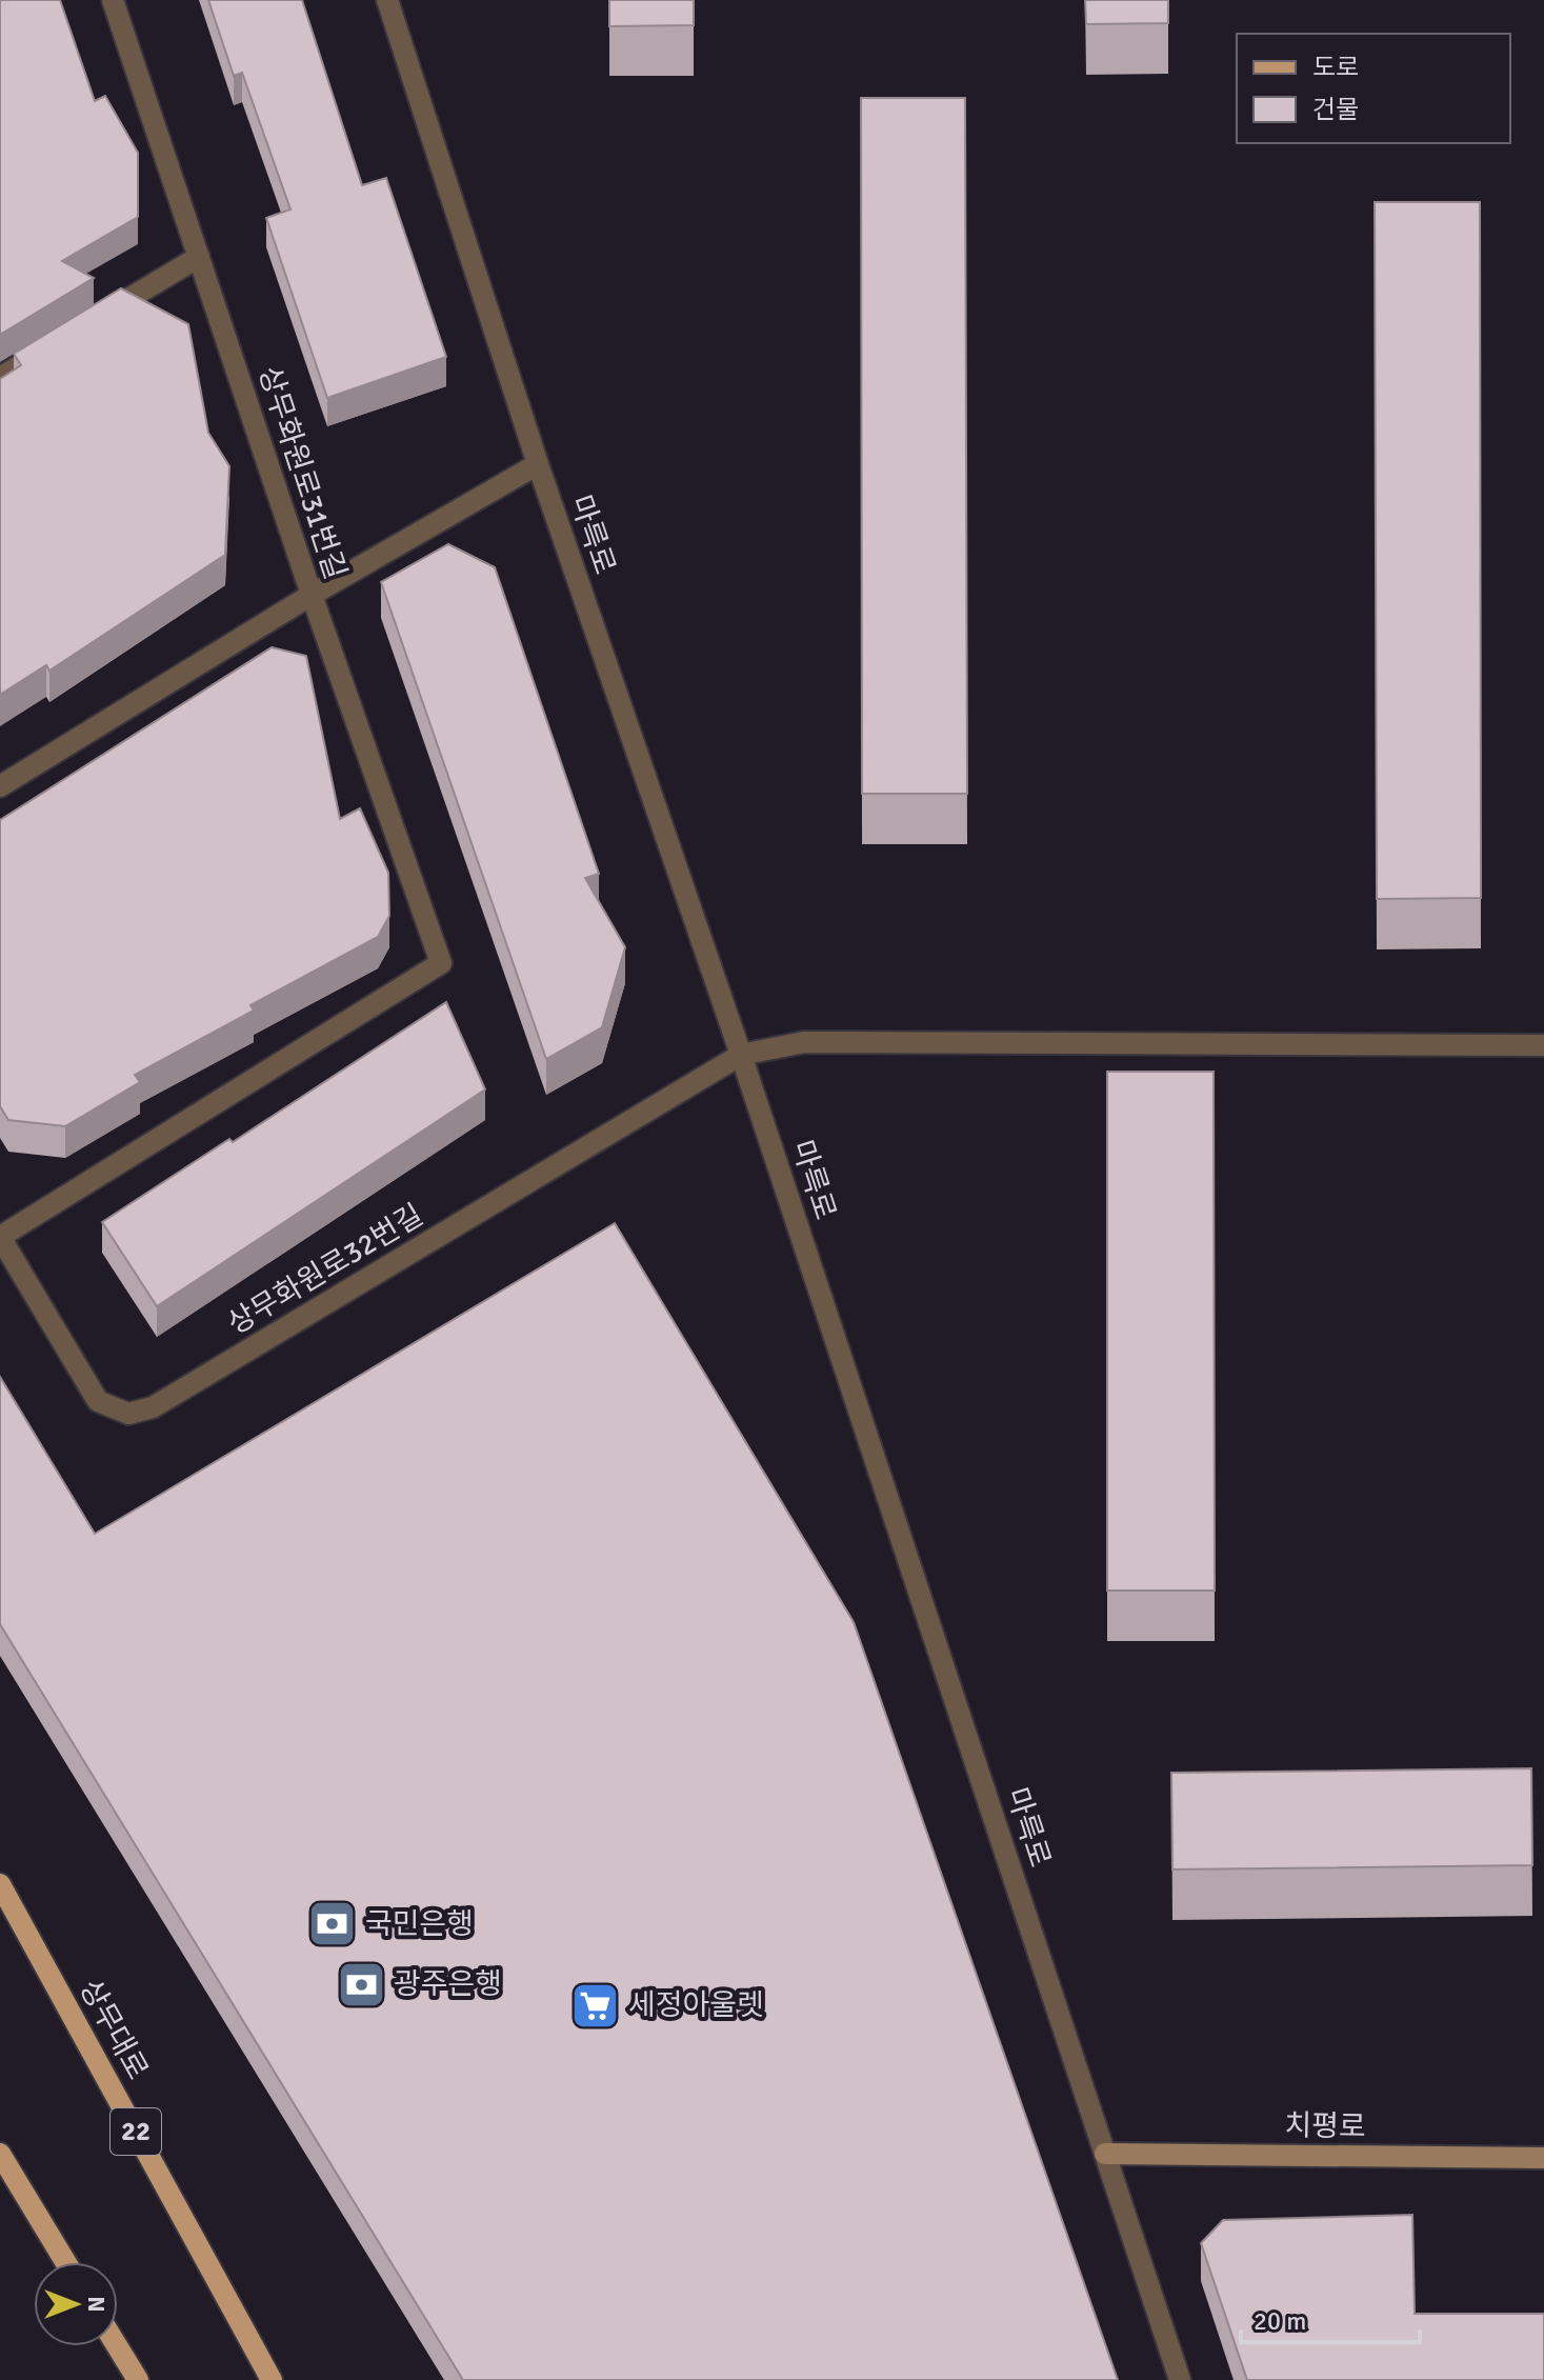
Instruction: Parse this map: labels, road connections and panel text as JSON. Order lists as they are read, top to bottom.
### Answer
{
  "streets": {
    "main road": ["상무대로", "22"],
    "street": [
      "상무화원로31번길",
      "마륵로",
      "상무화원로32번길",
      "치평로"
    ]
  },
  "crossings": [
    ["상무화원로31번길", "상무화원로32번길"],
    ["마륵로", "상무화원로32번길"],
    ["마륵로", "치평로"]
  ],
  "places": {
    "bank": ["국민은행", "광주은행"],
    "supermarket": ["세정아울렛"]
  },
  "legend": ["도로", "건물"],
  "scale_bar": "20 m",
  "north": "right"
}
